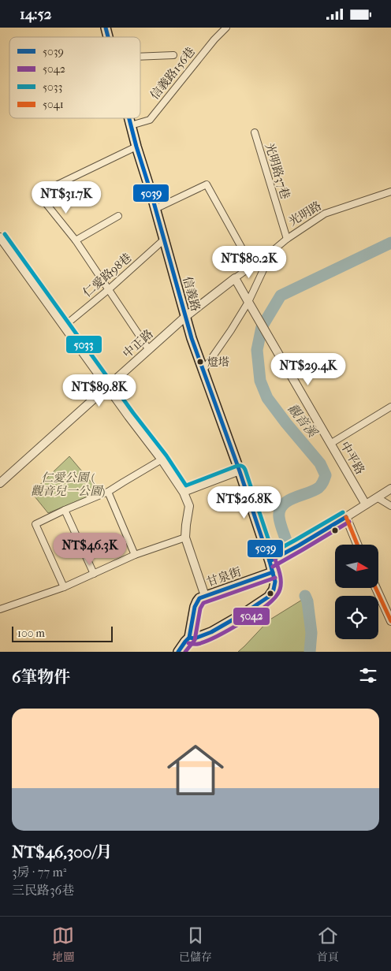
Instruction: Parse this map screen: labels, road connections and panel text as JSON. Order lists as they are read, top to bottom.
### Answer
{
  "streets": {
    "main road": ["信義路", "甘泉街"],
    "street": [
      "信義路156巷",
      "光明路37巷",
      "光明路",
      "仁愛路98巷",
      "中正路",
      "中平路"
    ]
  },
  "crossings": [
    ["信義路156巷", "信義路"],
    ["光明路37巷", "光明路"],
    ["光明路", "信義路"],
    ["光明路", "中正路"],
    ["仁愛路98巷", "信義路"],
    ["信義路", "中正路"]
  ],
  "water": ["觀音溪"],
  "parks": ["仁愛公園 ( 觀音兒一公園)"],
  "places": ["燈塔"],
  "lines": [
    "transit line 5039",
    "transit line 5033",
    "transit line 5041",
    "transit line 5042"
  ],
  "legend": [
    "5039",
    "5042",
    "5033",
    "5041"
  ],
  "scale_bar": "100 m",
  "north": "right",
  "page": {
    "status": "14:52",
    "price": [
      "NT$31.7K",
      "NT$80.2K",
      "NT$29.4K",
      "NT$89.8K",
      "NT$26.8K",
      "NT$46.3K"
    ],
    "scale": "100 m",
    "heading": "6筆物件",
    "list": [
      {
        "name": "NT$46,300/月",
        "note": "3房 · 77 m² · 三民路36巷"
      }
    ],
    "tabs": ["地圖", "已儲存", "首頁"]
  }
}
